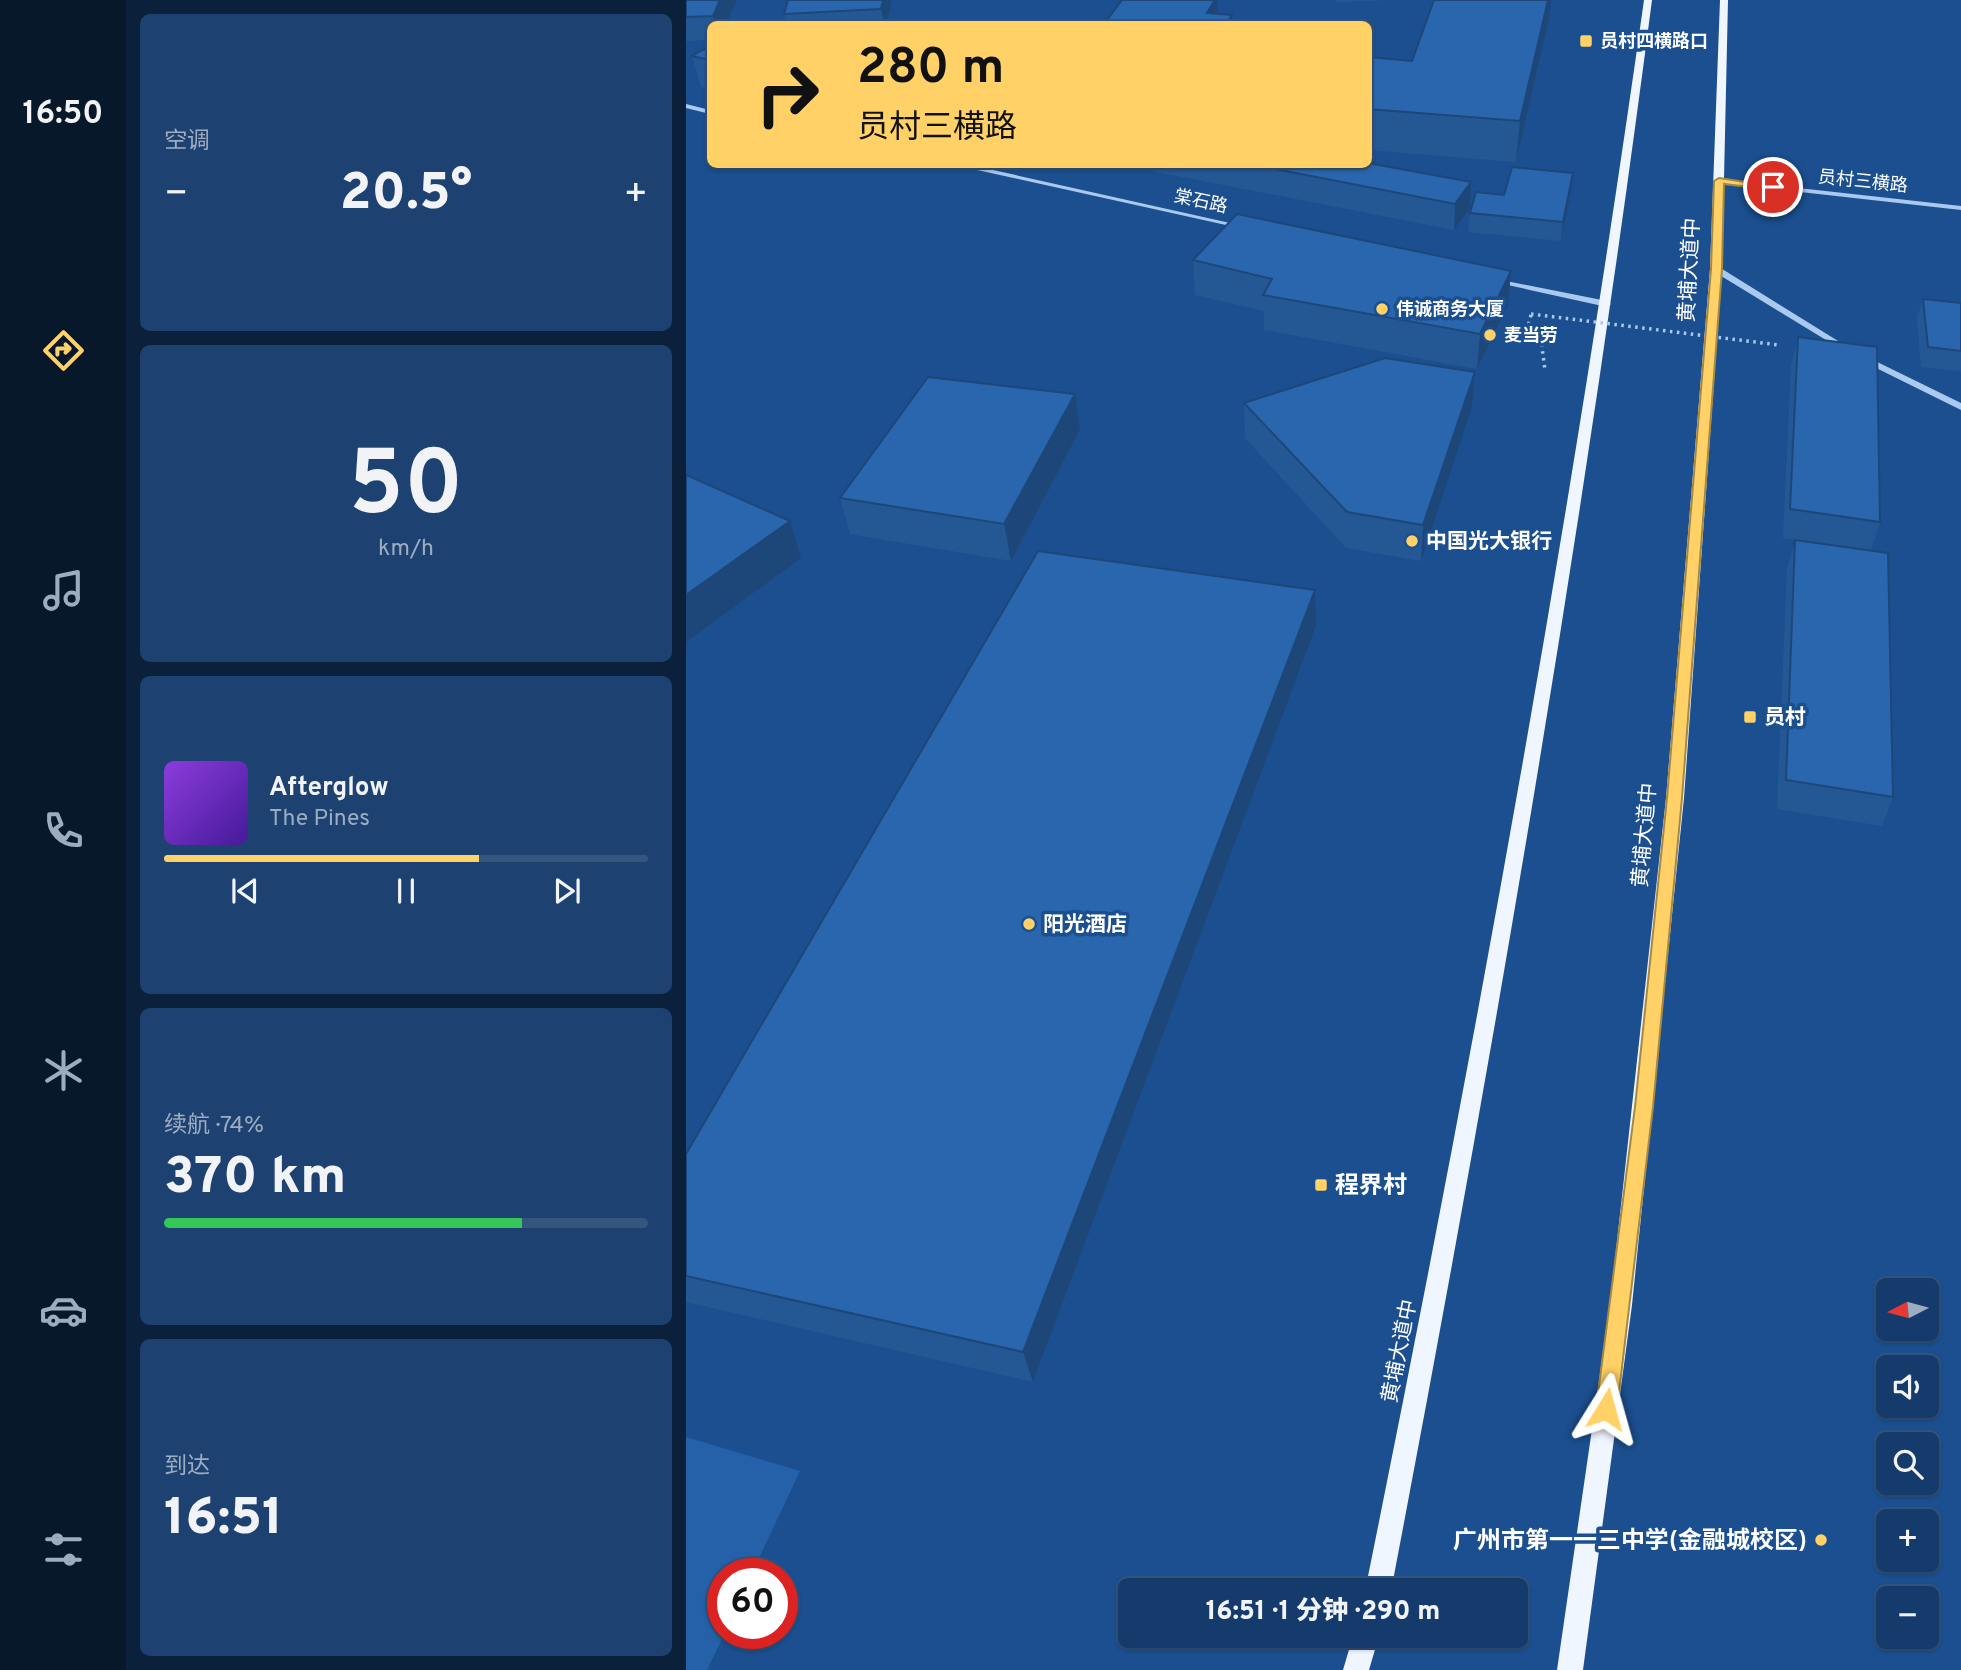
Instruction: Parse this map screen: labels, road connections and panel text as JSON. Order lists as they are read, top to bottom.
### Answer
{
  "streets": {
    "main road": ["黄埔大道中"],
    "street": ["员村三横路", "棠石路"]
  },
  "crossings": [
    ["员村三横路", "黄埔大道中"]
  ],
  "places": {
    "transit": ["员村四横路口", "员村", "程界村"],
    "other": [
      "伟诚商务大厦",
      "麦当劳",
      "中国光大银行",
      "阳光酒店",
      "广州市第一一三中学(金融城校区)"
    ]
  },
  "north": "left",
  "page": {
    "tabs": "16:50",
    "tile": [
      "空调",
      ["50", "km/h"],
      ["续航 · 74%", "370 km"],
      ["到达", "16:51"]
    ],
    "turn": ["280 m", "员村三横路"],
    "heat": ["−", "20.5°", "+"],
    "song": ["Afterglow", "The Pines"],
    "map_buttons": ["+", "−"],
    "limit": "60",
    "trip": "16:51 · 1 分钟 · 290 m"
  }
}
